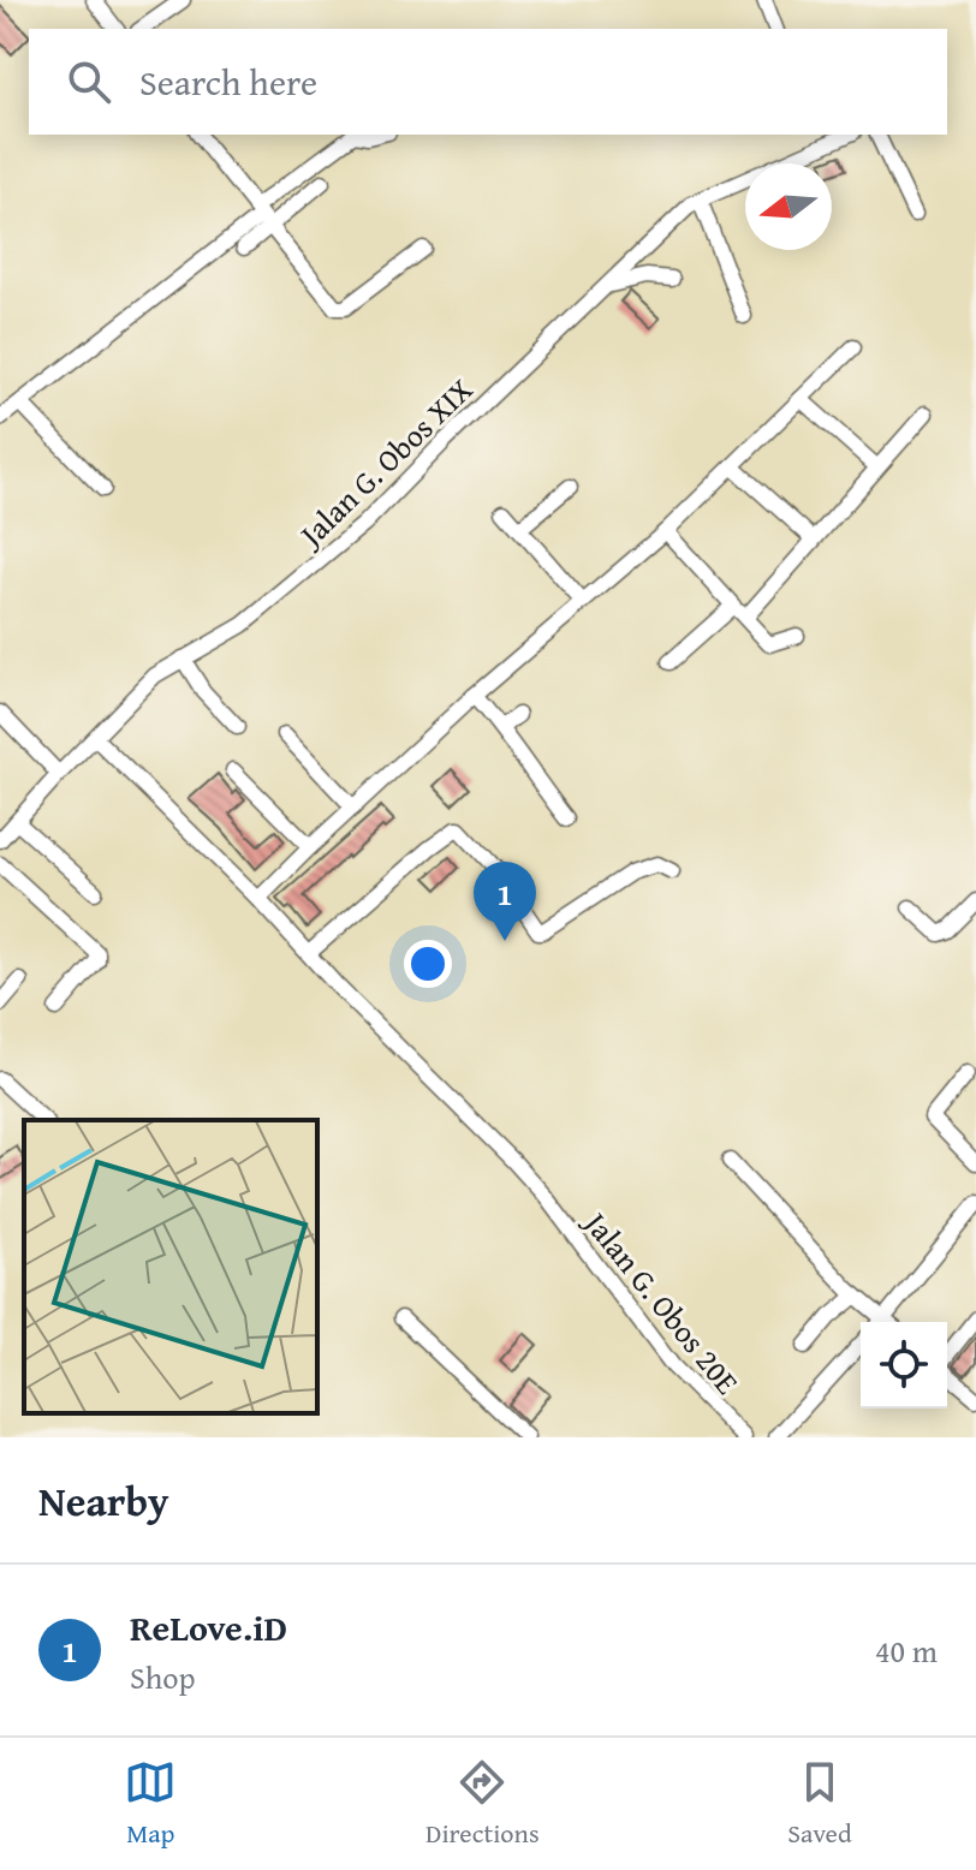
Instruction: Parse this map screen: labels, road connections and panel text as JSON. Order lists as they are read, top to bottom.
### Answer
{
  "streets": {
    "street": ["Jalan G. Obos XIX", "Jalan G. Obos 20E"]
  },
  "crossings": [
    ["Jalan G. Obos XIX", "Jalan G. Obos 20E"]
  ],
  "north": "left",
  "page": {
    "search": "Search here",
    "pins": "1",
    "heading": "Nearby",
    "list": [
      {
        "mark": "1",
        "name": "ReLove.iD",
        "note": "Shop",
        "value": "40 m"
      }
    ],
    "nav": ["Map", "Directions", "Saved"]
  }
}
